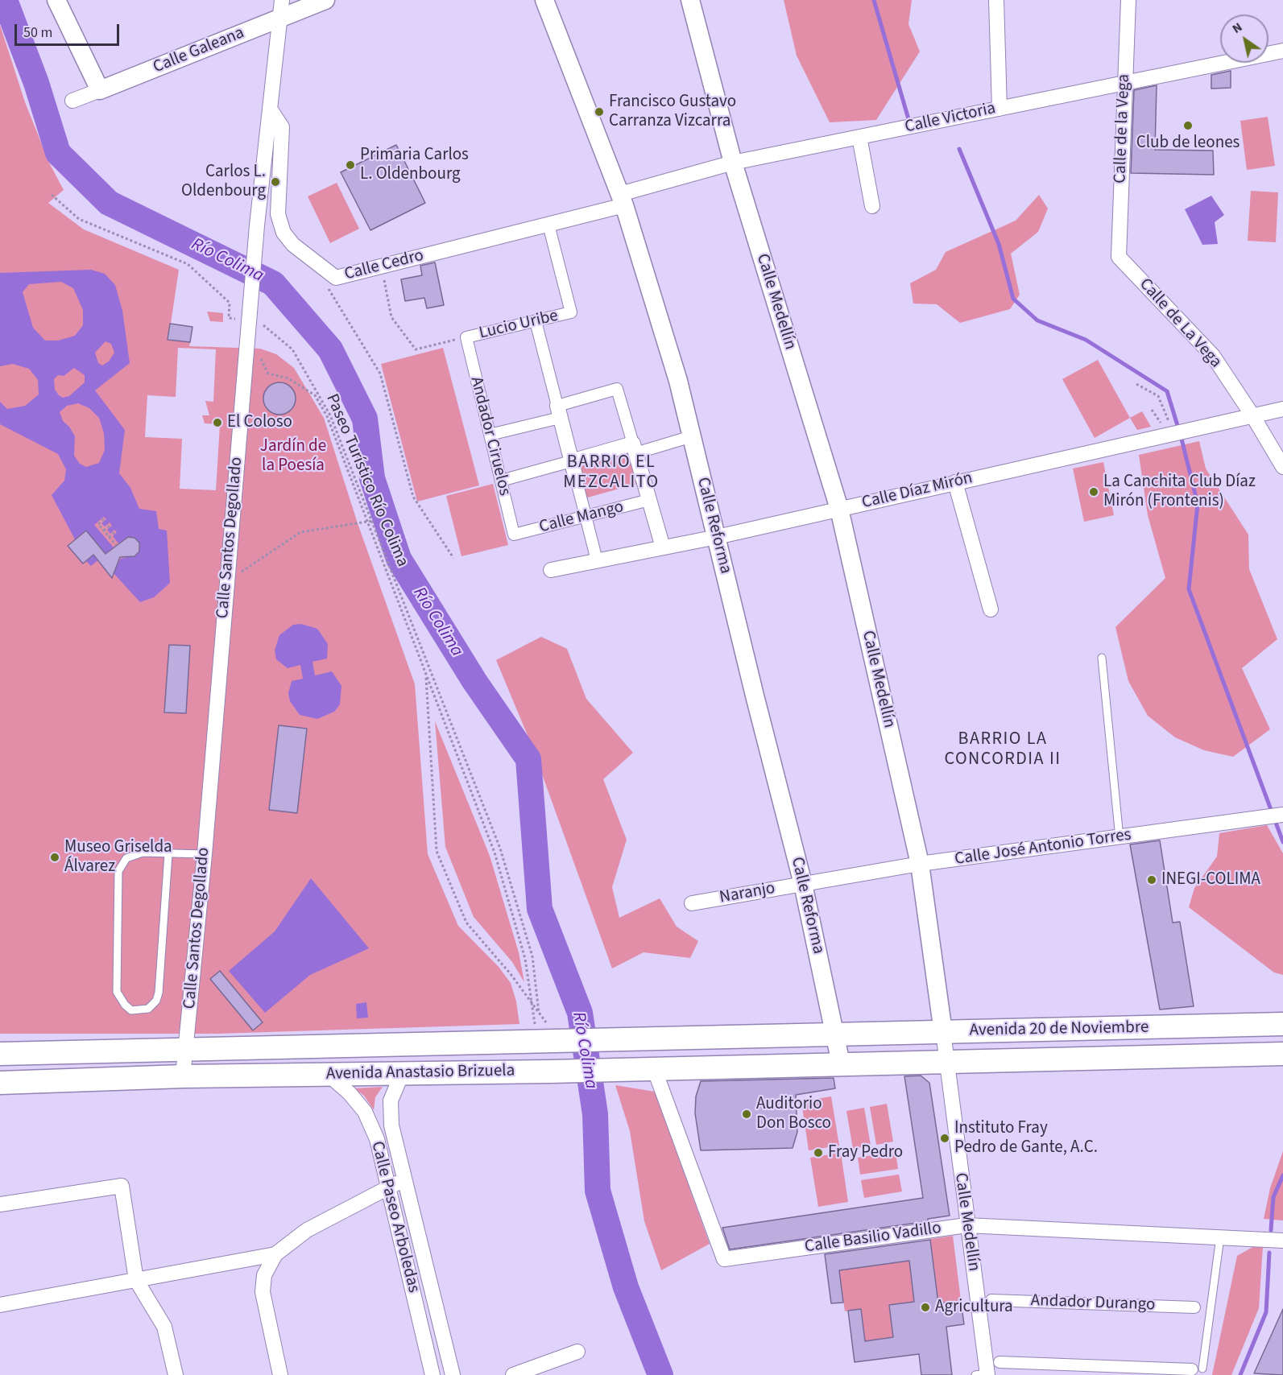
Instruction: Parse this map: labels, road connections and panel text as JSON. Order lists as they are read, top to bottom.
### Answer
{
  "streets": {
    "main road": ["Avenida 20 de Noviembre", "Avenida Anastasio Brizuela"],
    "street": [
      "Calle Galeana",
      "Calle Victoria",
      "Calle de la Vega",
      "Calle Cedro",
      "Calle Medellín",
      "Calle de La Vega",
      "Lucio Uribe",
      "Andador Ciruelos",
      "Calle Díaz Mirón",
      "Calle Mango",
      "Calle Reforma",
      "Calle Santos Degollado",
      "Calle José Antonio Torres",
      "Naranjo",
      "Calle Paseo Arboledas",
      "Calle Basilio Vadillo",
      "Andador Durango"
    ],
    "path": ["Paseo Turístico Río Colima"]
  },
  "crossings": [
    ["Calle Galeana", "Calle Santos Degollado"],
    ["Calle Victoria", "Calle de la Vega"],
    ["Calle Victoria", "Calle Cedro"],
    ["Calle Victoria", "Calle Medellín"],
    ["Calle Victoria", "Calle Reforma"],
    ["Calle de la Vega", "Calle de La Vega"],
    ["Calle Cedro", "Lucio Uribe"],
    ["Calle Cedro", "Calle Reforma"],
    ["Calle Cedro", "Calle Santos Degollado"],
    ["Calle Medellín", "Calle Díaz Mirón"],
    ["Calle Medellín", "Calle José Antonio Torres"],
    ["Calle Medellín", "Avenida 20 de Noviembre"],
    ["Calle Medellín", "Calle Basilio Vadillo"],
    ["Calle de La Vega", "Calle Díaz Mirón"],
    ["Lucio Uribe", "Andador Ciruelos"],
    ["Andador Ciruelos", "Calle Mango"],
    ["Paseo Turístico Río Colima", "Calle Santos Degollado"],
    ["Paseo Turístico Río Colima", "Avenida Anastasio Brizuela"],
    ["Calle Díaz Mirón", "Calle Reforma"],
    ["Calle Reforma", "Calle José Antonio Torres"],
    ["Calle Reforma", "Naranjo"],
    ["Calle Reforma", "Avenida 20 de Noviembre"],
    ["Calle Reforma", "Avenida Anastasio Brizuela"],
    ["Calle Santos Degollado", "Avenida Anastasio Brizuela"],
    ["Calle José Antonio Torres", "Naranjo"],
    ["Avenida 20 de Noviembre", "Avenida Anastasio Brizuela"],
    ["Avenida Anastasio Brizuela", "Calle Paseo Arboledas"],
    ["Avenida Anastasio Brizuela", "Calle Basilio Vadillo"]
  ],
  "districts": ["BARRIO EL MEZCALITO", "BARRIO LA CONCORDIA II"],
  "water": ["Río Colima"],
  "parks": ["Jardín de la Poesía"],
  "places": [
    "Francisco Gustavo Carranza Vizcarra",
    "Club de leones",
    "Primaria Carlos L. Oldenbourg",
    "Carlos L. Oldenbourg",
    "El Coloso",
    "La Canchita Club Díaz Mirón (Frontenis)",
    "Museo Griselda Álvarez",
    "INEGI-COLIMA",
    "Auditorio Don Bosco",
    "Instituto Fray Pedro de Gante, A.C.",
    "Fray Pedro",
    "Agricultura"
  ],
  "scale_bar": "50 m",
  "north": "top left"
}
